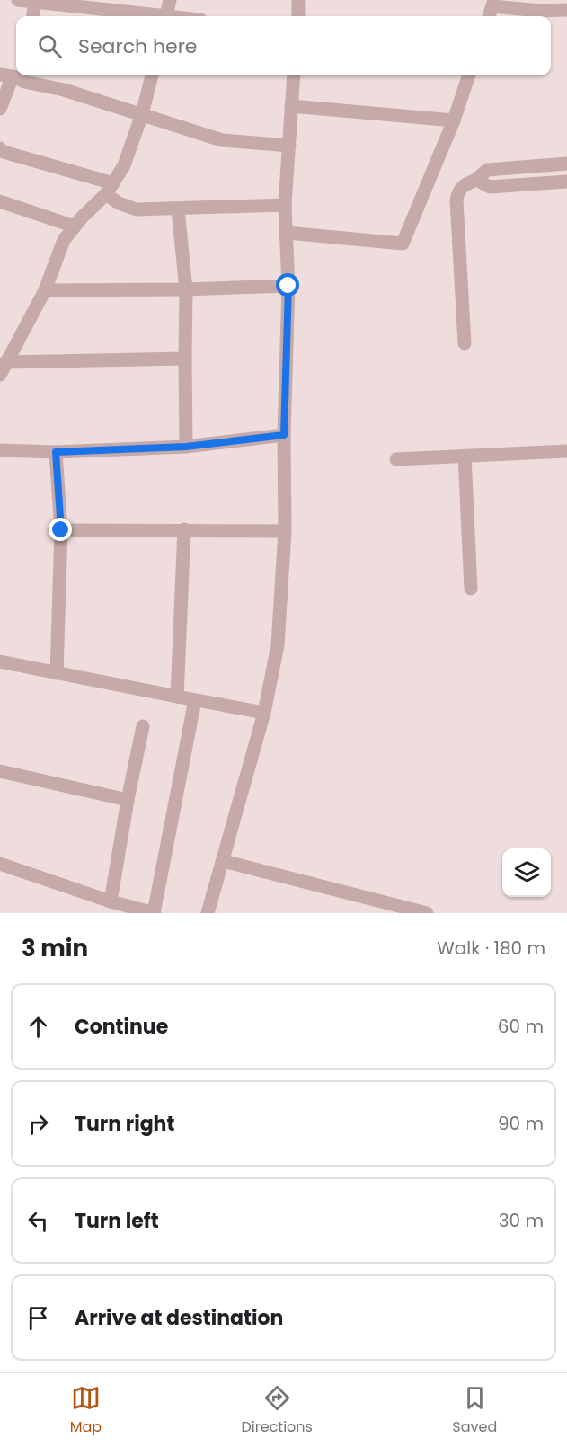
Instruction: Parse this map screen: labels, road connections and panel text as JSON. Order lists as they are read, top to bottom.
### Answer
{
  "page": {
    "search": "Search here",
    "heading": ["3 min", "Walk · 180 m"],
    "list": [
      ["Continue", "60 m"],
      ["Turn right", "90 m"],
      ["Turn left", "30 m"],
      "Arrive at destination"
    ],
    "nav": ["Map", "Directions", "Saved"]
  }
}
